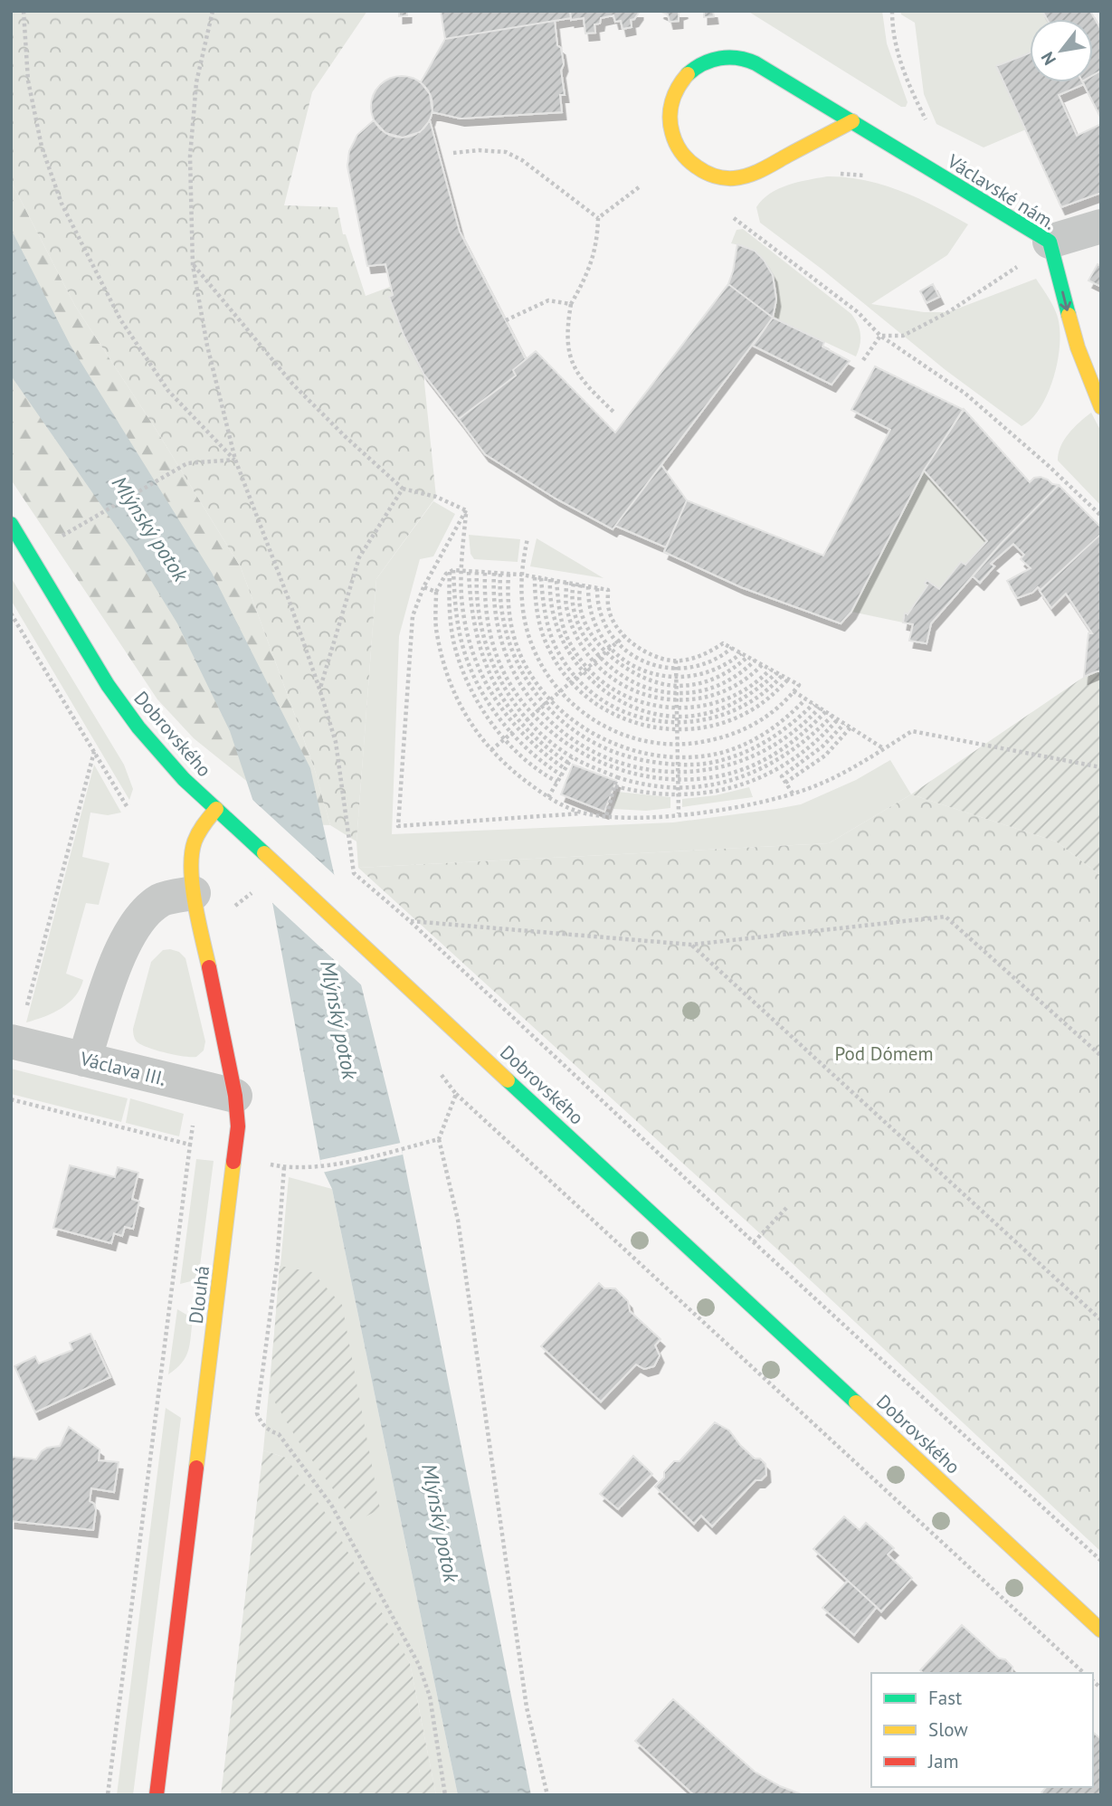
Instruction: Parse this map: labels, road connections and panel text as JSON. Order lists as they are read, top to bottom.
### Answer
{
  "streets": {
    "street": [
      "Václavské nám.",
      "Dobrovského",
      "Václava III.",
      "Dlouhá"
    ]
  },
  "crossings": [
    ["Dobrovského", "Dlouhá"],
    ["Václava III.", "Dlouhá"]
  ],
  "water": ["Mlýnský potok"],
  "parks": ["Pod Dómem"],
  "legend": ["Fast", "Slow", "Jam"],
  "north": "bottom left"
}
